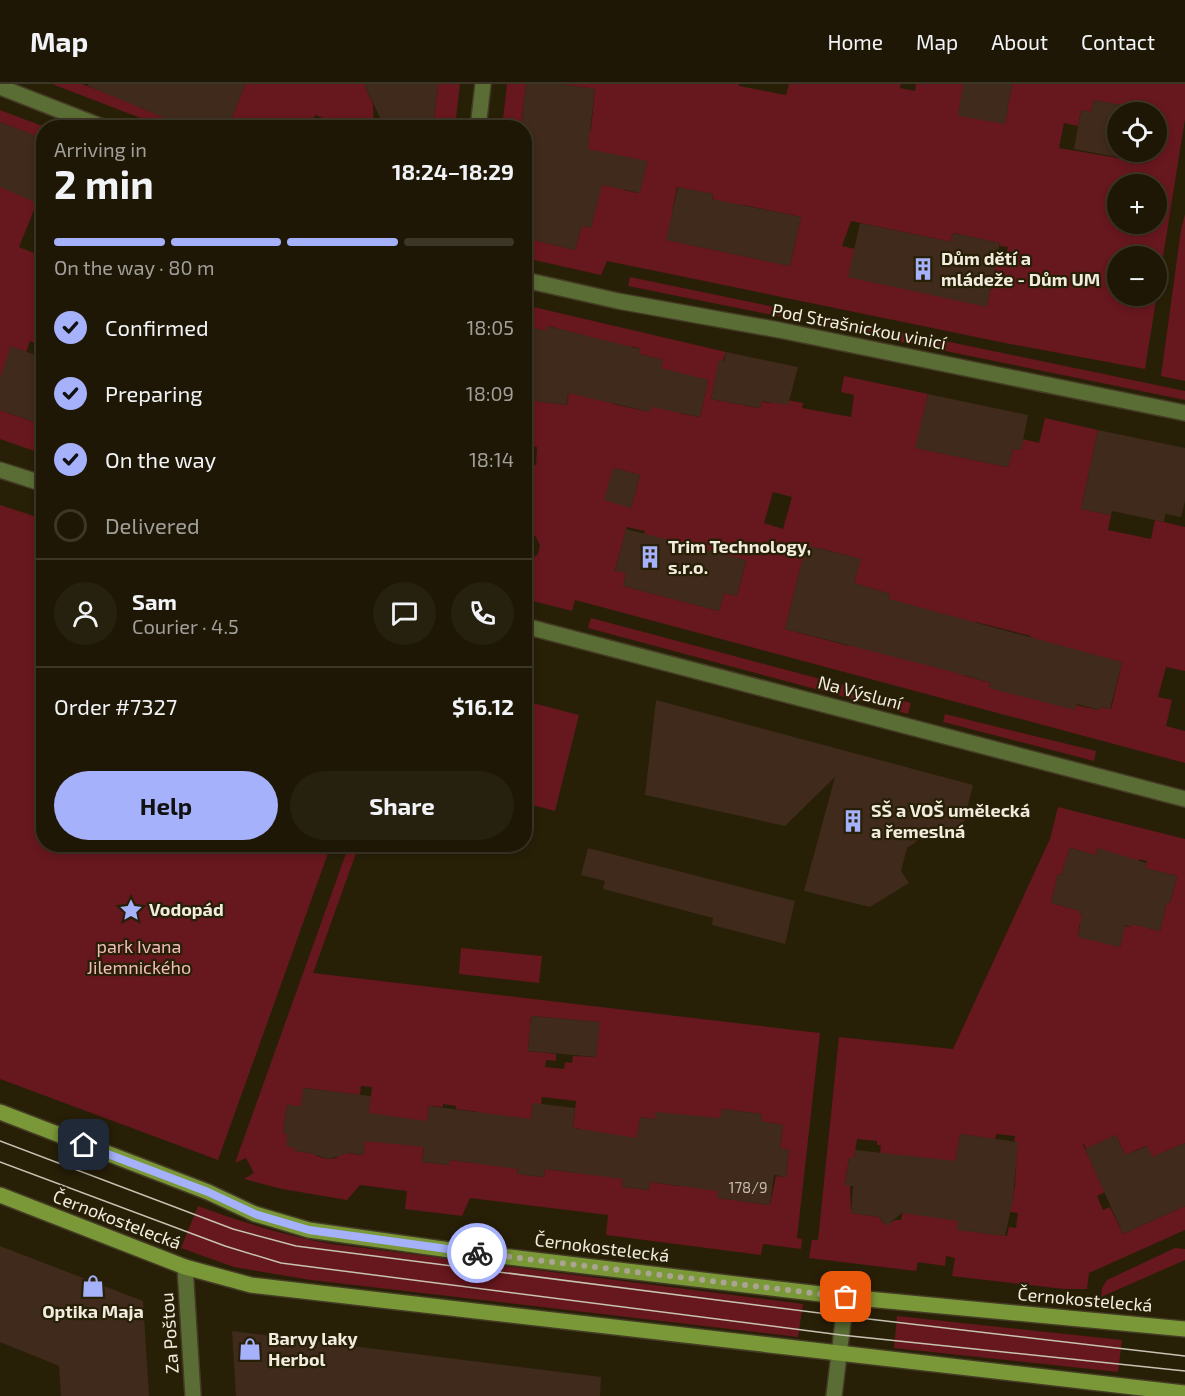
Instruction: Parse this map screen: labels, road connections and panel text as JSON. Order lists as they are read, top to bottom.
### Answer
{
  "streets": {
    "main road": ["Černokostelecká"],
    "street": ["Pod Strašnickou vinicí", "Na Výsluní", "Za Poštou"]
  },
  "crossings": [
    ["Černokostelecká", "Za Poštou"]
  ],
  "parks": ["park Ivana Jilemnického"],
  "places": {
    "building": ["Dům dětí a mládeže - Dům UM", "Trim Technology, s.r.o.", "SŠ a VOŠ umělecká a řemeslná"],
    "place": ["Vodopád"],
    "shop": ["Optika Maja", "Barvy laky Herbol"]
  },
  "house_numbers": ["178/9"],
  "page": {
    "header": "Map",
    "nav": [
      "Home",
      "Map",
      "About",
      "Contact"
    ],
    "map_buttons": ["+", "−"],
    "heading": ["2 min", "Arriving in", "18:24–18:29"],
    "panel": [
      "Sam",
      "Courier · 4.5",
      "Order #7327",
      "$16.12"
    ],
    "bar": "On the way · 80 m",
    "list": [
      ["Confirmed", "18:05"],
      ["Preparing", "18:09"],
      ["On the way", "18:14"],
      "Delivered"
    ],
    "buttons": ["Help", "Share"]
  }
}
